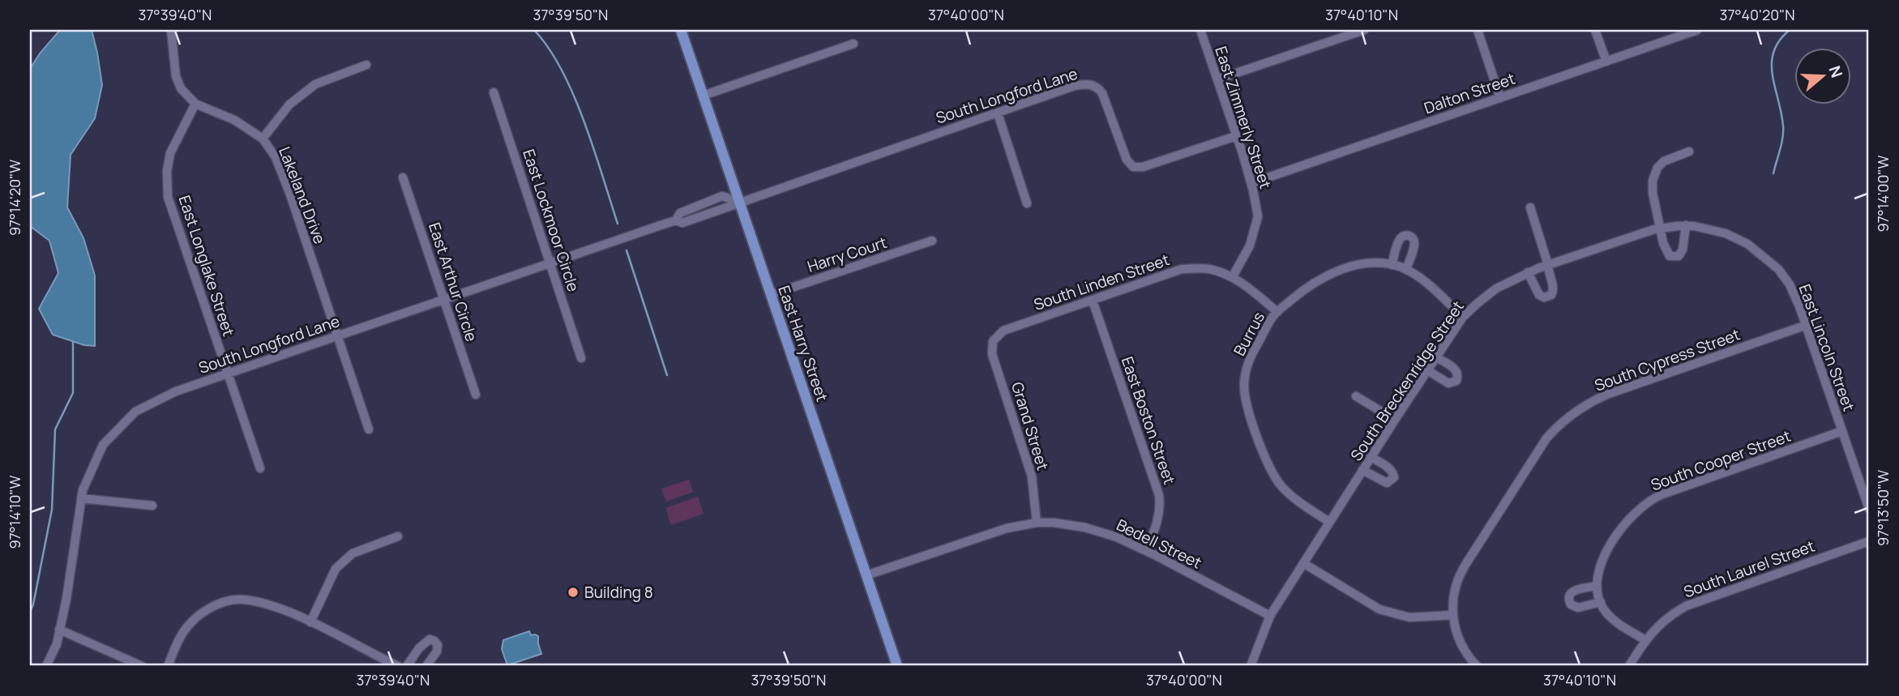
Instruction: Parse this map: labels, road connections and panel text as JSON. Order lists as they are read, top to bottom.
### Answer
{
  "streets": {
    "main road": ["East Harry Street"],
    "street": [
      "Dalton Street",
      "South Longford Lane",
      "East Zimmerly Street",
      "Lakeland Drive",
      "East Lockmoor Circle",
      "Harry Court",
      "East Longlake Street",
      "East Arthur Circle",
      "South Linden Street",
      "Burrus",
      "East Lincoln Street",
      "South Cypress Street",
      "South Breckenridge Street",
      "East Boston Street",
      "Grand Street",
      "South Cooper Street",
      "Bedell Street",
      "South Laurel Street"
    ]
  },
  "crossings": [
    ["Dalton Street", "East Zimmerly Street"],
    ["South Longford Lane", "East Zimmerly Street"],
    ["South Longford Lane", "Lakeland Drive"],
    ["South Longford Lane", "East Lockmoor Circle"],
    ["South Longford Lane", "East Longlake Street"],
    ["South Longford Lane", "East Arthur Circle"],
    ["South Longford Lane", "East Harry Street"],
    ["East Zimmerly Street", "South Linden Street"],
    ["Lakeland Drive", "East Longlake Street"],
    ["Harry Court", "East Harry Street"],
    ["South Linden Street", "Burrus"],
    ["South Linden Street", "East Boston Street"],
    ["South Linden Street", "Grand Street"],
    ["Burrus", "South Breckenridge Street"],
    ["East Harry Street", "Bedell Street"],
    ["East Lincoln Street", "South Cypress Street"],
    ["East Lincoln Street", "South Breckenridge Street"],
    ["East Lincoln Street", "South Cooper Street"],
    ["South Breckenridge Street", "Bedell Street"],
    ["East Boston Street", "Bedell Street"],
    ["Grand Street", "Bedell Street"],
    ["South Cooper Street", "South Laurel Street"]
  ],
  "places": ["Building 8"],
  "north": "right",
  "coordinates": [
    "37°39'40\"N",
    "37°39'50\"N",
    "37°40'00\"N",
    "37°40'10\"N",
    "37°40'20\"N",
    "97°14'00\"W",
    "97°14'20\"W",
    "97°13'50\"W",
    "97°14'10\"W"
  ]
}
